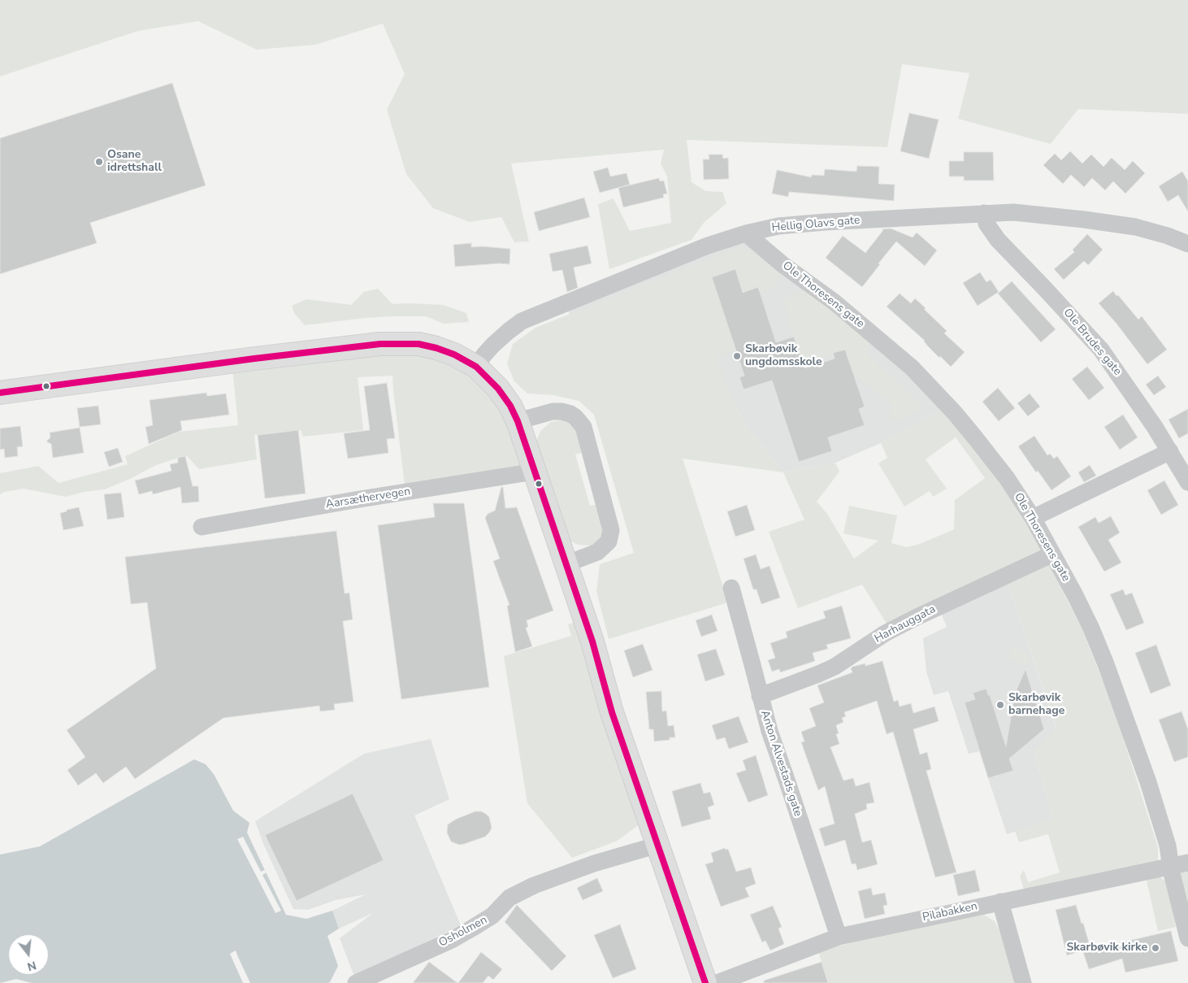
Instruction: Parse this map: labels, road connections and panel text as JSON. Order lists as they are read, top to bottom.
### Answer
{
  "streets": {
    "street": [
      "Hellig Olavs gate",
      "Ole Thoresens gate",
      "Ole Brudes gate",
      "Aarsæthervegen",
      "Harhauggata",
      "Anton Alvestads gate",
      "Pilabakken",
      "Osholmen"
    ]
  },
  "crossings": [
    ["Hellig Olavs gate", "Ole Thoresens gate"],
    ["Hellig Olavs gate", "Ole Brudes gate"],
    ["Ole Thoresens gate", "Harhauggata"],
    ["Ole Thoresens gate", "Pilabakken"],
    ["Harhauggata", "Anton Alvestads gate"],
    ["Anton Alvestads gate", "Pilabakken"]
  ],
  "places": [
    "Osane idrettshall",
    "Skarbøvik ungdomsskole",
    "Skarbøvik barnehage",
    "Skarbøvik kirke"
  ],
  "north": "bottom"
}
